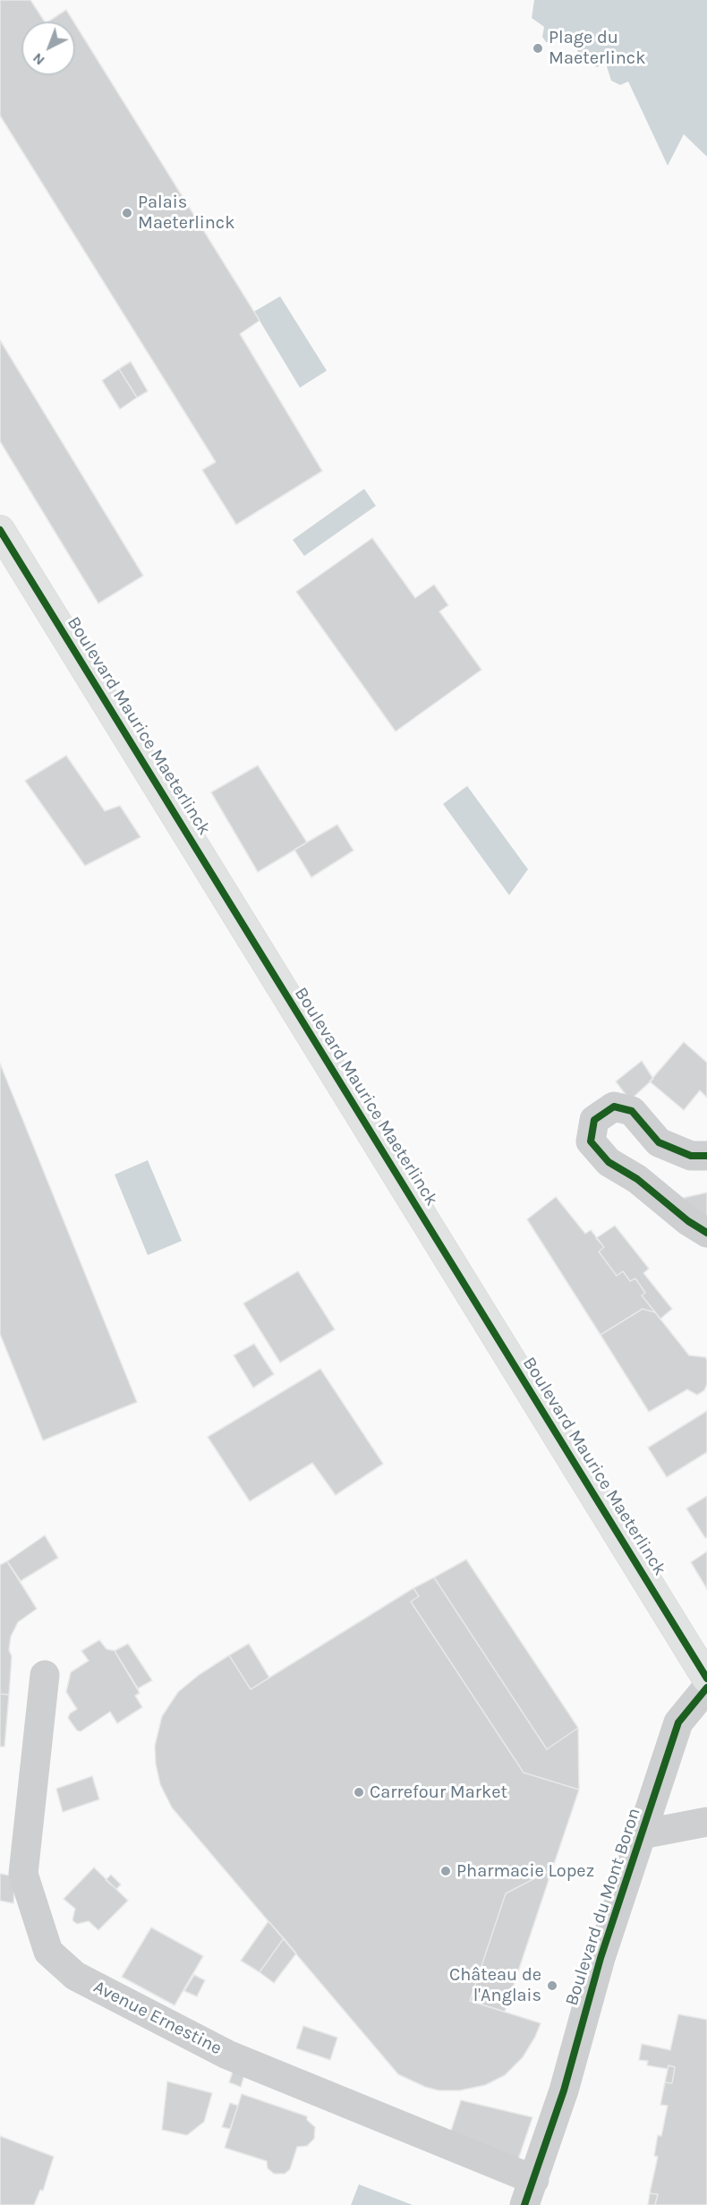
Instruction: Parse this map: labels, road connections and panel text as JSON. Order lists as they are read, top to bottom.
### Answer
{
  "streets": {
    "main road": ["Boulevard Maurice Maeterlinck"],
    "street": ["Boulevard du Mont Boron", "Avenue Ernestine"]
  },
  "crossings": [
    ["Boulevard du Mont Boron", "Avenue Ernestine"]
  ],
  "places": [
    "Plage du Maeterlinck",
    "Palais Maeterlinck",
    "Carrefour Market",
    "Pharmacie Lopez",
    "Château de l'Anglais"
  ],
  "north": "bottom left"
}
